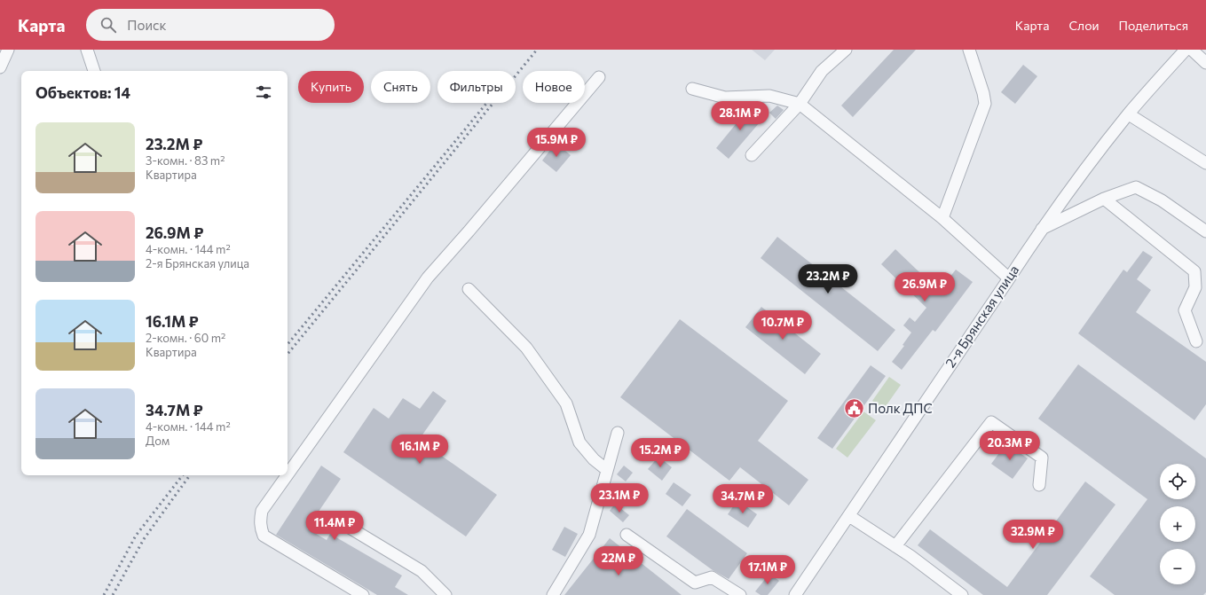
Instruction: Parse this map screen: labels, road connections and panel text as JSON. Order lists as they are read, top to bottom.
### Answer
{
  "streets": {
    "street": ["2-я Брянская улица"]
  },
  "places": {
    "public building": ["Полк ДПС"]
  },
  "page": {
    "header": "Карта",
    "search": "Поиск",
    "nav": ["Карта", "Слои", "Поделиться"],
    "chip": [
      "Купить",
      "Снять",
      "Фильтры",
      "Новое"
    ],
    "heading": "Объектов: 14",
    "price": [
      "28.1M ₽",
      "15.9M ₽",
      "23.2M ₽",
      "26.9M ₽",
      "10.7M ₽",
      "20.3M ₽",
      "16.1M ₽",
      "15.2M ₽",
      "23.1M ₽",
      "34.7M ₽",
      "11.4M ₽",
      "32.9M ₽",
      "22M ₽",
      "17.1M ₽"
    ],
    "list": [
      {
        "name": "23.2M ₽",
        "note": "3-комн. · 83 m² · Квартира"
      },
      {
        "name": "26.9M ₽",
        "note": "4-комн. · 144 m² · 2-я Брянская улица"
      },
      {
        "name": "16.1M ₽",
        "note": "2-комн. · 60 m² · Квартира"
      },
      {
        "name": "34.7M ₽",
        "note": "4-комн. · 144 m² · Дом"
      }
    ],
    "map_buttons": ["+", "−"]
  }
}
